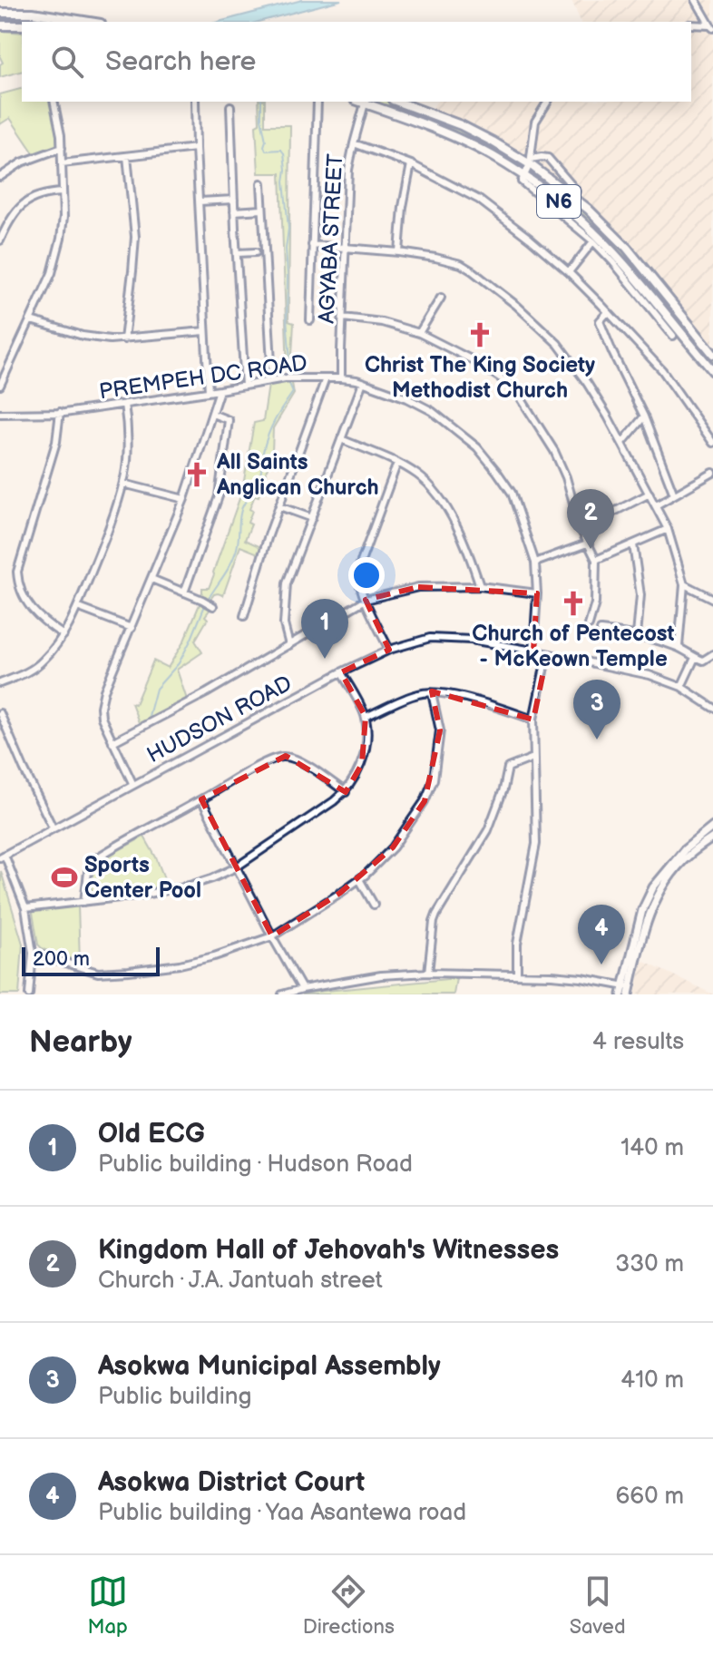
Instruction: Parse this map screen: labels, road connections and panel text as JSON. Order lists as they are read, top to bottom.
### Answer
{
  "streets": {
    "highway": ["N6"],
    "street": ["AGYABA STREET", "PREMPEH DC ROAD", "HUDSON ROAD"]
  },
  "crossings": [
    ["N6", "AGYABA STREET"],
    ["AGYABA STREET", "PREMPEH DC ROAD"],
    ["PREMPEH DC ROAD", "HUDSON ROAD"]
  ],
  "places": {
    "church": ["Christ The King Society Methodist Church", "All Saints Anglican Church", "Church of Pentecost - McKeown Temple"],
    "sports": ["Sports Center Pool"]
  },
  "scale_bar": "200 m",
  "page": {
    "search": "Search here",
    "pins": [
      "2",
      "1",
      "3",
      "4"
    ],
    "scale": "200 m",
    "heading": ["Nearby", "4 results"],
    "list": [
      {
        "mark": "1",
        "name": "Old ECG",
        "note": "Public building · Hudson Road",
        "value": "140 m"
      },
      {
        "mark": "2",
        "name": "Kingdom Hall of Jehovah's Witnesses",
        "note": "Church · J.A. Jantuah street",
        "value": "330 m"
      },
      {
        "mark": "3",
        "name": "Asokwa Municipal Assembly",
        "note": "Public building",
        "value": "410 m"
      },
      {
        "mark": "4",
        "name": "Asokwa District Court",
        "note": "Public building · Yaa Asantewa road",
        "value": "660 m"
      }
    ],
    "nav": ["Map", "Directions", "Saved"]
  }
}
